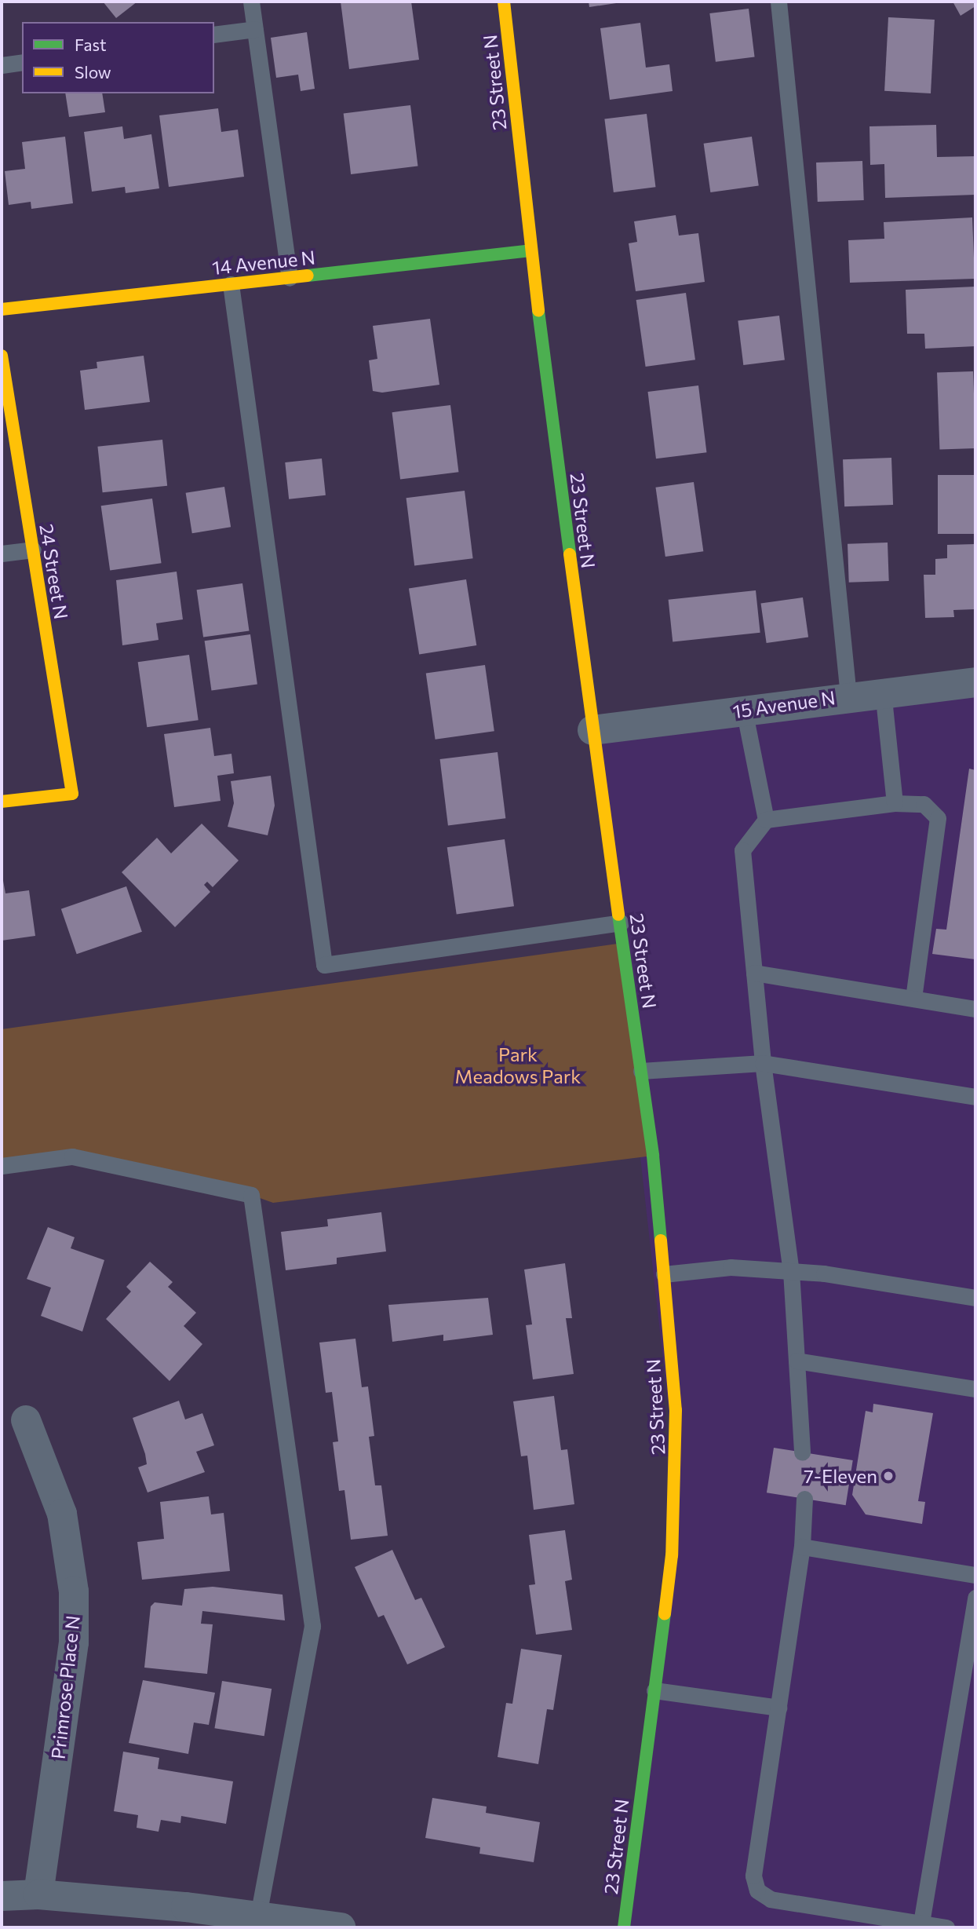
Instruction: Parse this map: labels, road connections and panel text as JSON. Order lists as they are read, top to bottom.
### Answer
{
  "streets": {
    "street": [
      "23 Street N",
      "14 Avenue N",
      "24 Street N",
      "15 Avenue N",
      "Primrose Place N"
    ]
  },
  "crossings": [
    ["23 Street N", "14 Avenue N"],
    ["23 Street N", "15 Avenue N"]
  ],
  "parks": ["Park Meadows Park"],
  "places": ["7-Eleven"],
  "legend": ["Fast", "Slow"]
}
